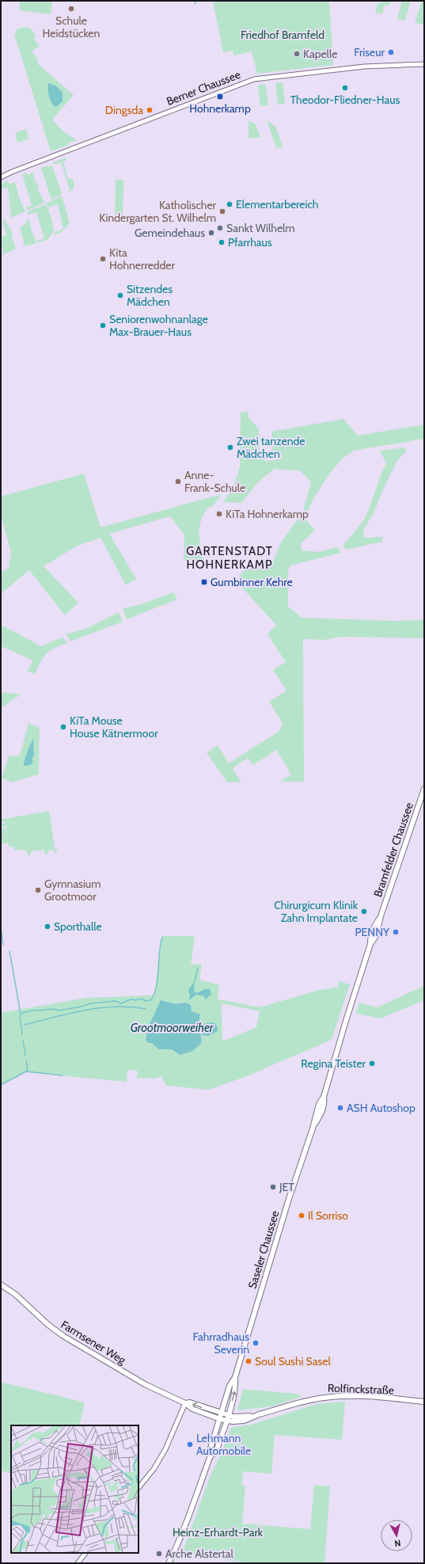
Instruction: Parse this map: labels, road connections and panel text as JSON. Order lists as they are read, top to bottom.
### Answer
{
  "streets": {
    "main road": [
      "Bramfelder Chaussee",
      "Saseler Chaussee",
      "Farmsener Weg",
      "Rolfinckstraße"
    ],
    "street": ["Berner Chaussee"]
  },
  "crossings": [
    ["Bramfelder Chaussee", "Saseler Chaussee"],
    ["Saseler Chaussee", "Farmsener Weg"],
    ["Saseler Chaussee", "Rolfinckstraße"],
    ["Farmsener Weg", "Rolfinckstraße"]
  ],
  "districts": ["GARTENSTADT HOHNERKAMP"],
  "water": ["Grootmoorweiher"],
  "parks": ["Friedhof Bramfeld", "Heinz-Erhardt-Park"],
  "places": {
    "other": [
      "Schule Heidstücken",
      "Friseur",
      "Kapelle",
      "Theodor-Fliedner-Haus",
      "Dingsda",
      "Elementarbereich",
      "Katholischer Kindergarten St. Wilhelm",
      "Sankt Wilhelm",
      "Gemeindehaus",
      "Pfarrhaus",
      "Kita Hohnerredder",
      "Sitzendes Mädchen",
      "Seniorenwohnanlage Max-Brauer-Haus",
      "Zwei tanzende Mädchen",
      "Anne- Frank-Schule",
      "KiTa Hohnerkamp",
      "KiTa Mouse House Kätnermoor",
      "Gymnasium Grootmoor",
      "Chirurgicum Klinik Zahn Implantate",
      "Sporthalle",
      "PENNY",
      "Regina Teister",
      "ASH Autoshop",
      "JET",
      "Il Sorriso",
      "Fahrradhaus Severin",
      "Soul Sushi Sasel",
      "Lehmann Automobile",
      "Arche Alstertal"
    ],
    "transit": ["Hohnerkamp", "Gumbinner Kehre"]
  },
  "north": "bottom"
}
